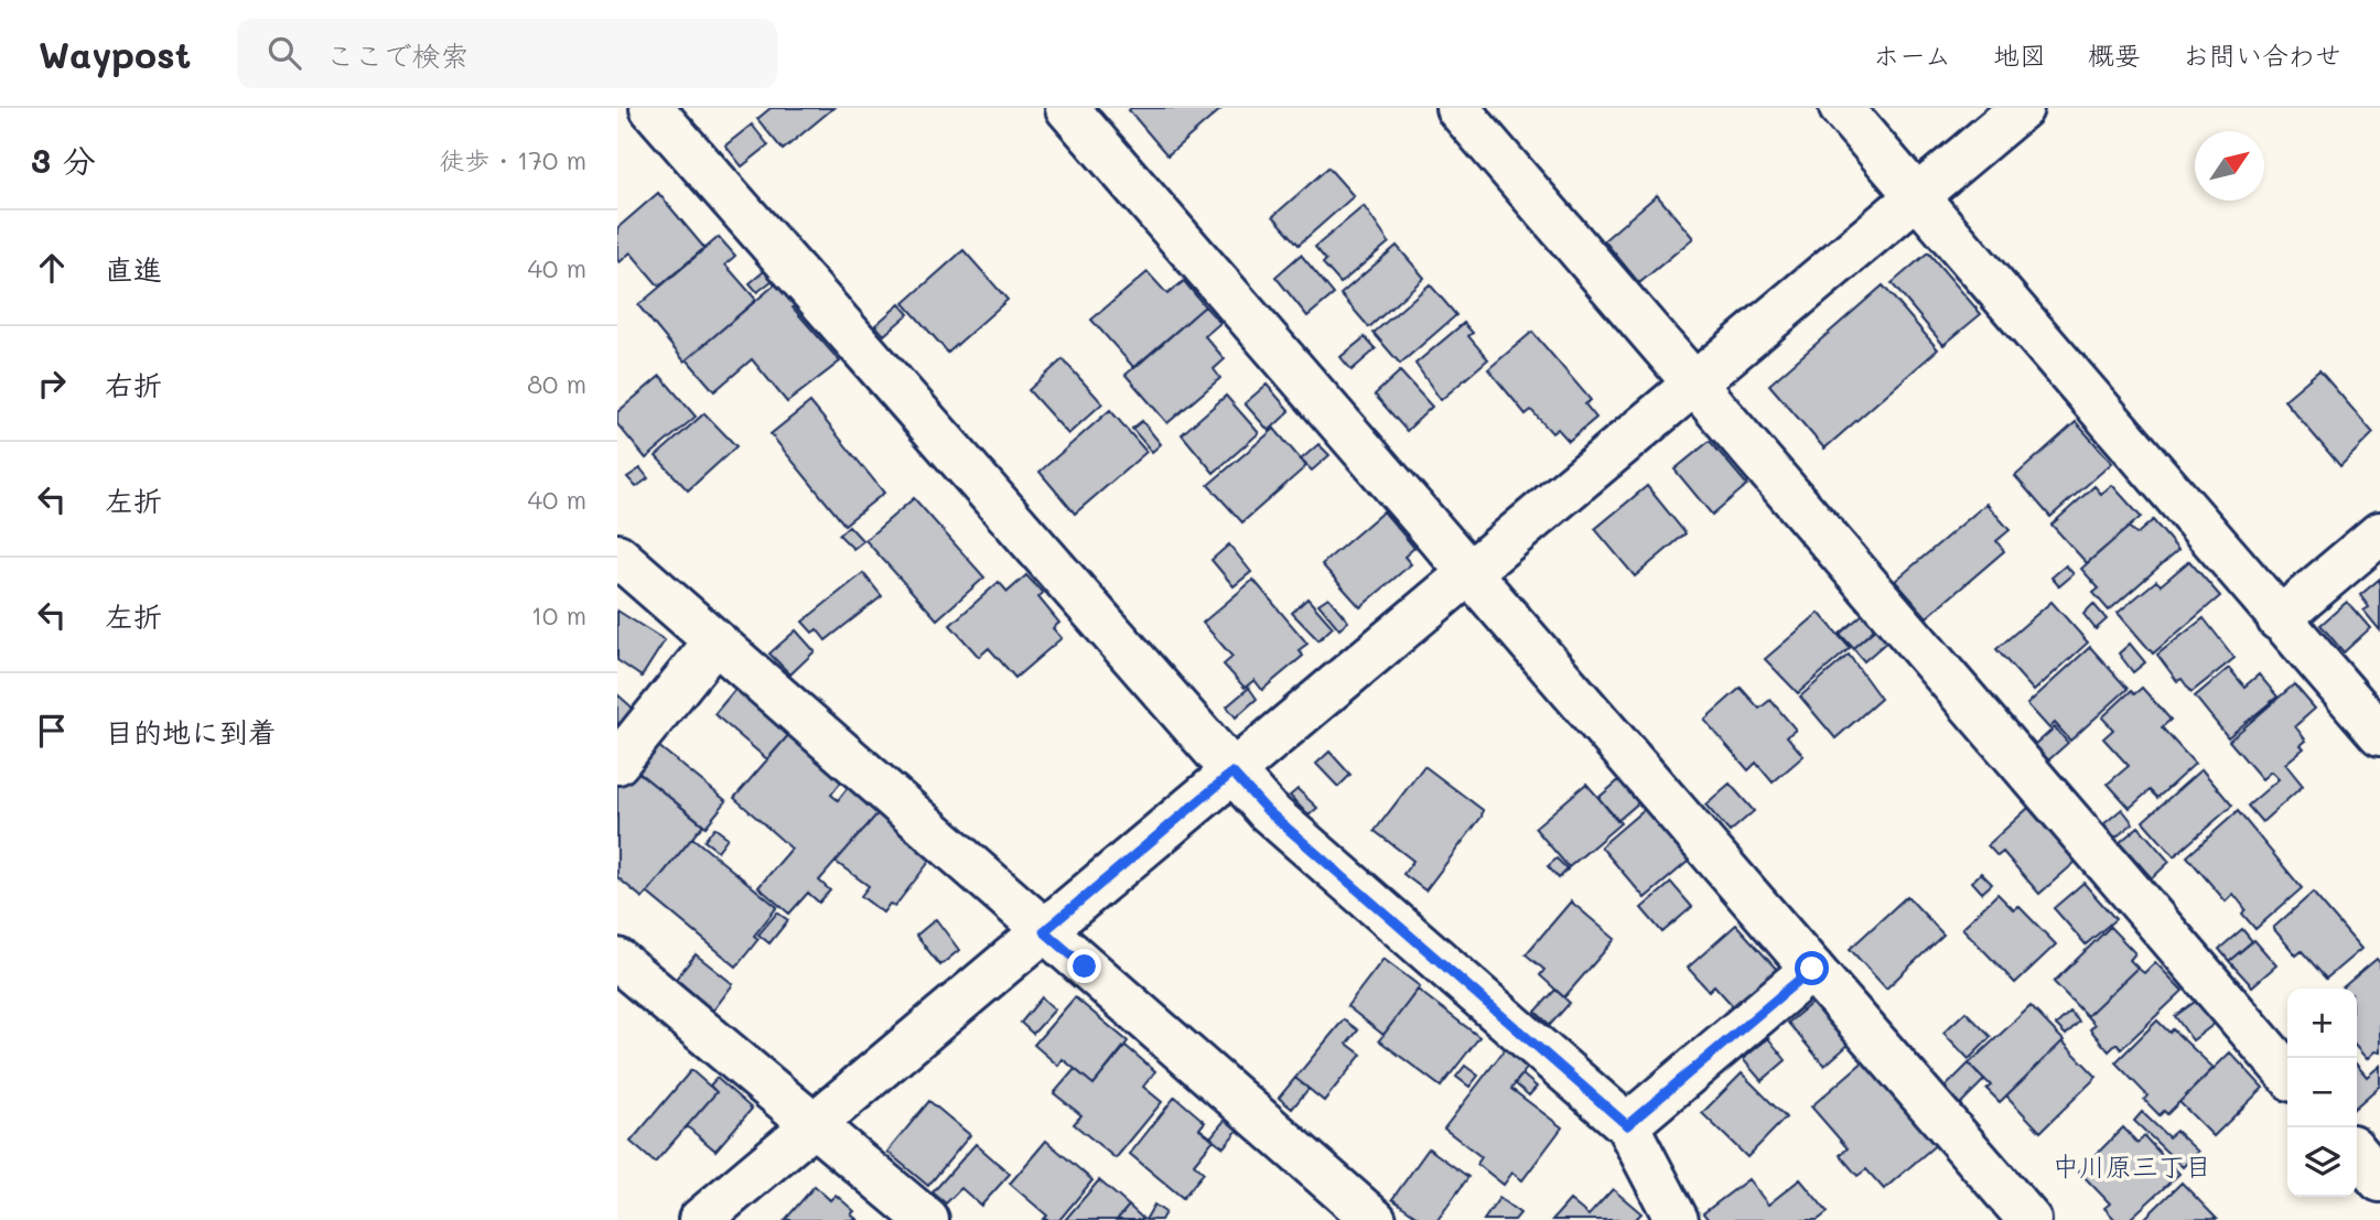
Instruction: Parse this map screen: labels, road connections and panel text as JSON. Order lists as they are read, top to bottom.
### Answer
{
  "districts": ["中川原三丁目"],
  "north": "top right",
  "page": {
    "header": "Waypost",
    "search": "ここで検索",
    "nav": [
      "ホーム",
      "地図",
      "概要",
      "お問い合わせ"
    ],
    "heading": ["3 分", "徒歩 · 170 m"],
    "list": [
      ["直進", "40 m"],
      ["右折", "80 m"],
      ["左折", "40 m"],
      ["左折", "10 m"],
      "目的地に到着"
    ],
    "map_buttons": ["+", "−"]
  }
}
